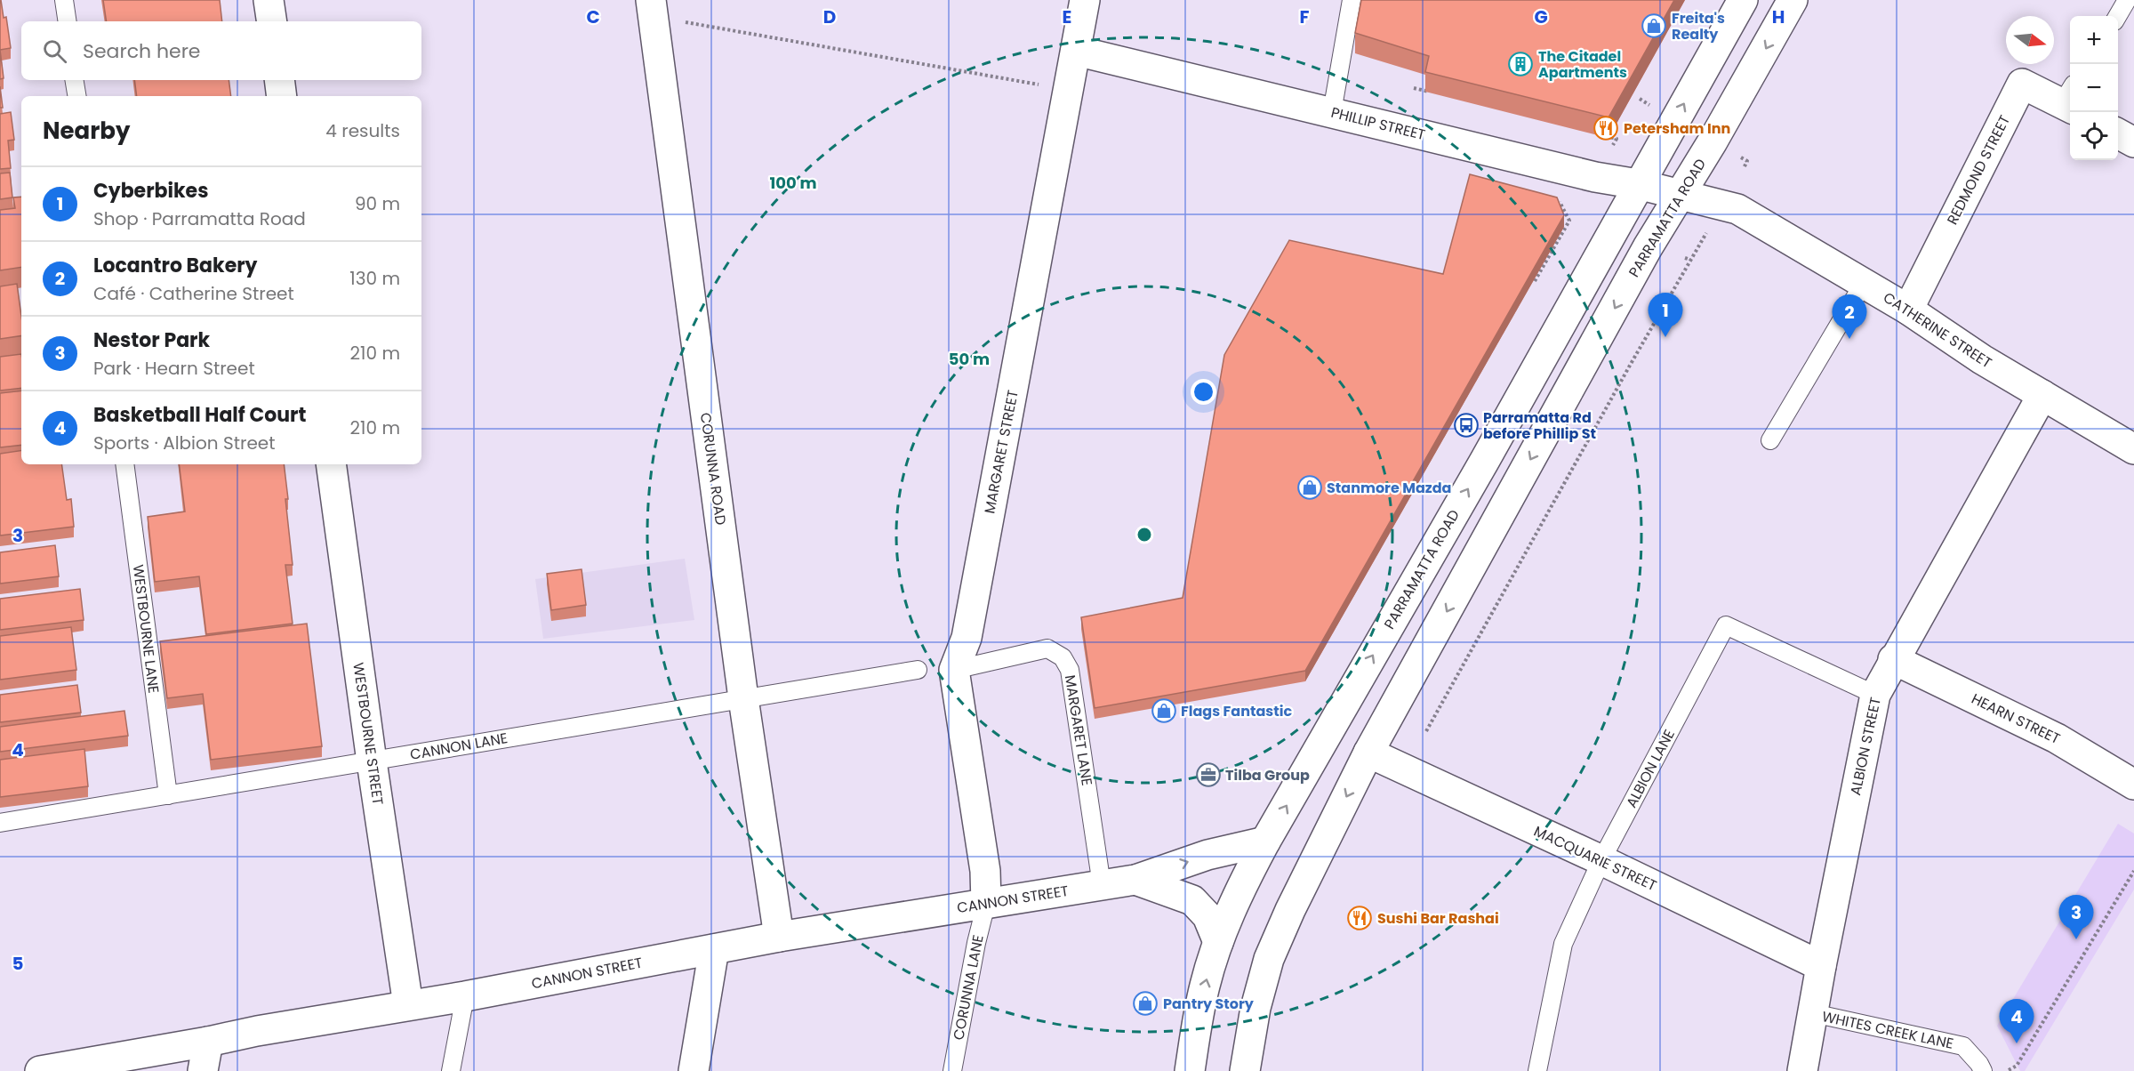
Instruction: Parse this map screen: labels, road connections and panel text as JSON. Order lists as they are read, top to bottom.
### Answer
{
  "streets": {
    "main road": [
      "PHILLIP STREET",
      "REDMOND STREET",
      "PARRAMATTA ROAD",
      "CATHERINE STREET",
      "MARGARET STREET",
      "CORUNNA ROAD",
      "HEARN STREET",
      "WESTBOURNE STREET",
      "ALBION STREET",
      "MACQUARIE STREET",
      "CANNON STREET"
    ],
    "lane": [
      "WESTBOURNE LANE",
      "MARGARET LANE",
      "CANNON LANE",
      "ALBION LANE",
      "CORUNNA LANE",
      "WHITES CREEK LANE"
    ]
  },
  "crossings": [
    ["PHILLIP STREET", "PARRAMATTA ROAD"],
    ["PHILLIP STREET", "CATHERINE STREET"],
    ["PHILLIP STREET", "MARGARET STREET"],
    ["REDMOND STREET", "CATHERINE STREET"],
    ["PARRAMATTA ROAD", "CATHERINE STREET"],
    ["PARRAMATTA ROAD", "MACQUARIE STREET"],
    ["PARRAMATTA ROAD", "CANNON STREET"],
    ["CATHERINE STREET", "ALBION STREET"],
    ["MARGARET STREET", "MARGARET LANE"],
    ["CORUNNA ROAD", "CANNON LANE"],
    ["CORUNNA ROAD", "CANNON STREET"],
    ["WESTBOURNE LANE", "CANNON LANE"],
    ["HEARN STREET", "ALBION STREET"],
    ["MARGARET LANE", "CANNON STREET"],
    ["WESTBOURNE STREET", "CANNON LANE"],
    ["WESTBOURNE STREET", "CANNON STREET"],
    ["ALBION STREET", "ALBION LANE"],
    ["ALBION STREET", "MACQUARIE STREET"],
    ["ALBION STREET", "WHITES CREEK LANE"],
    ["ALBION LANE", "MACQUARIE STREET"],
    ["CANNON STREET", "CORUNNA LANE"]
  ],
  "places": {
    "shop": [
      "Freita's Realty",
      "Stanmore Mazda",
      "Flags Fantastic",
      "Pantry Story"
    ],
    "building": ["The Citadel Apartments"],
    "restaurant": ["Petersham Inn", "Sushi Bar Rashai"],
    "bus stop": ["Parramatta Rd before Phillip St"],
    "office": ["Tilba Group"]
  },
  "north": "right",
  "page": {
    "map_buttons": ["+", "−"],
    "search": "Search here",
    "heading": ["Nearby", "4 results"],
    "list": [
      {
        "mark": "1",
        "name": "Cyberbikes",
        "note": "Shop · Parramatta Road",
        "value": "90 m"
      },
      {
        "mark": "2",
        "name": "Locantro Bakery",
        "note": "Café · Catherine Street",
        "value": "130 m"
      },
      {
        "mark": "3",
        "name": "Nestor Park",
        "note": "Park · Hearn Street",
        "value": "210 m"
      },
      {
        "mark": "4",
        "name": "Basketball Half Court",
        "note": "Sports · Albion Street",
        "value": "210 m"
      }
    ],
    "pins": [
      "1",
      "2",
      "3",
      "4"
    ]
  },
  "grid": {
    "columns": [
      "C",
      "D",
      "E",
      "F",
      "G",
      "H"
    ],
    "rows": ["3", "4", "5"]
  },
  "rings": ["100 m", "50 m"]
}
